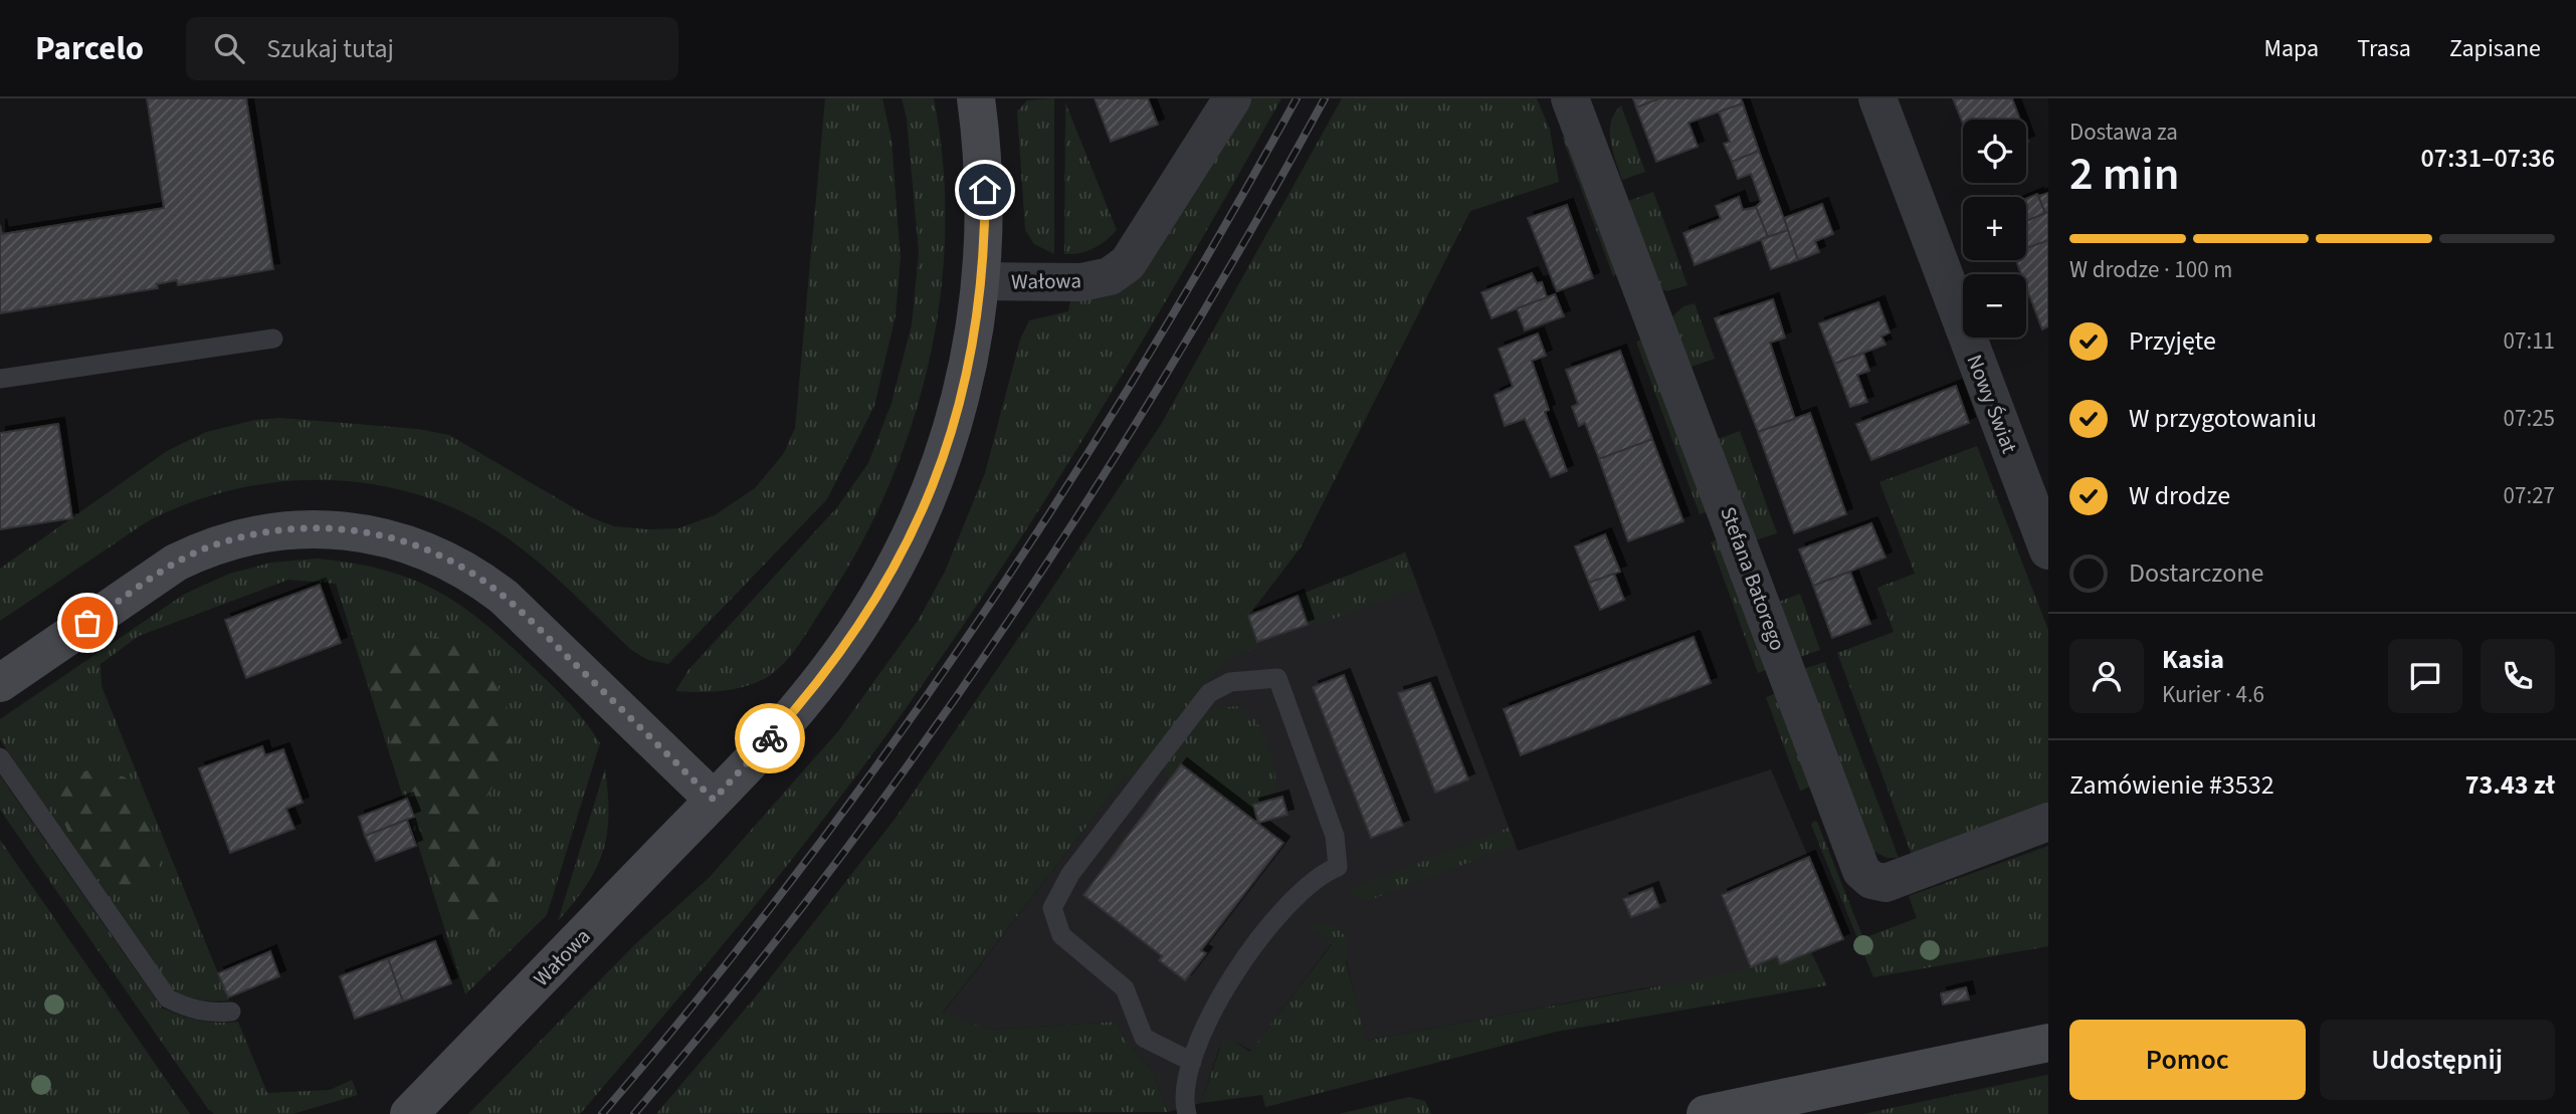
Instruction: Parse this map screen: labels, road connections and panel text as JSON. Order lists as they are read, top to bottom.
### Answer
{
  "streets": {
    "street": ["Wałowa", "Nowy Świat", "Stefana Batorego"]
  },
  "page": {
    "header": "Parcelo",
    "search": "Szukaj tutaj",
    "nav": ["Mapa", "Trasa", "Zapisane"],
    "heading": ["2 min", "Dostawa za", "07:31–07:36"],
    "panel": [
      "Kasia",
      "Kurier · 4.6",
      "Zamówienie #3532",
      "73.43 zł"
    ],
    "map_buttons": ["+", "−"],
    "bar": "W drodze · 100 m",
    "list": [
      ["Przyjęte", "07:11"],
      ["W przygotowaniu", "07:25"],
      ["W drodze", "07:27"],
      "Dostarczone"
    ],
    "buttons": ["Pomoc", "Udostępnij"]
  }
}
